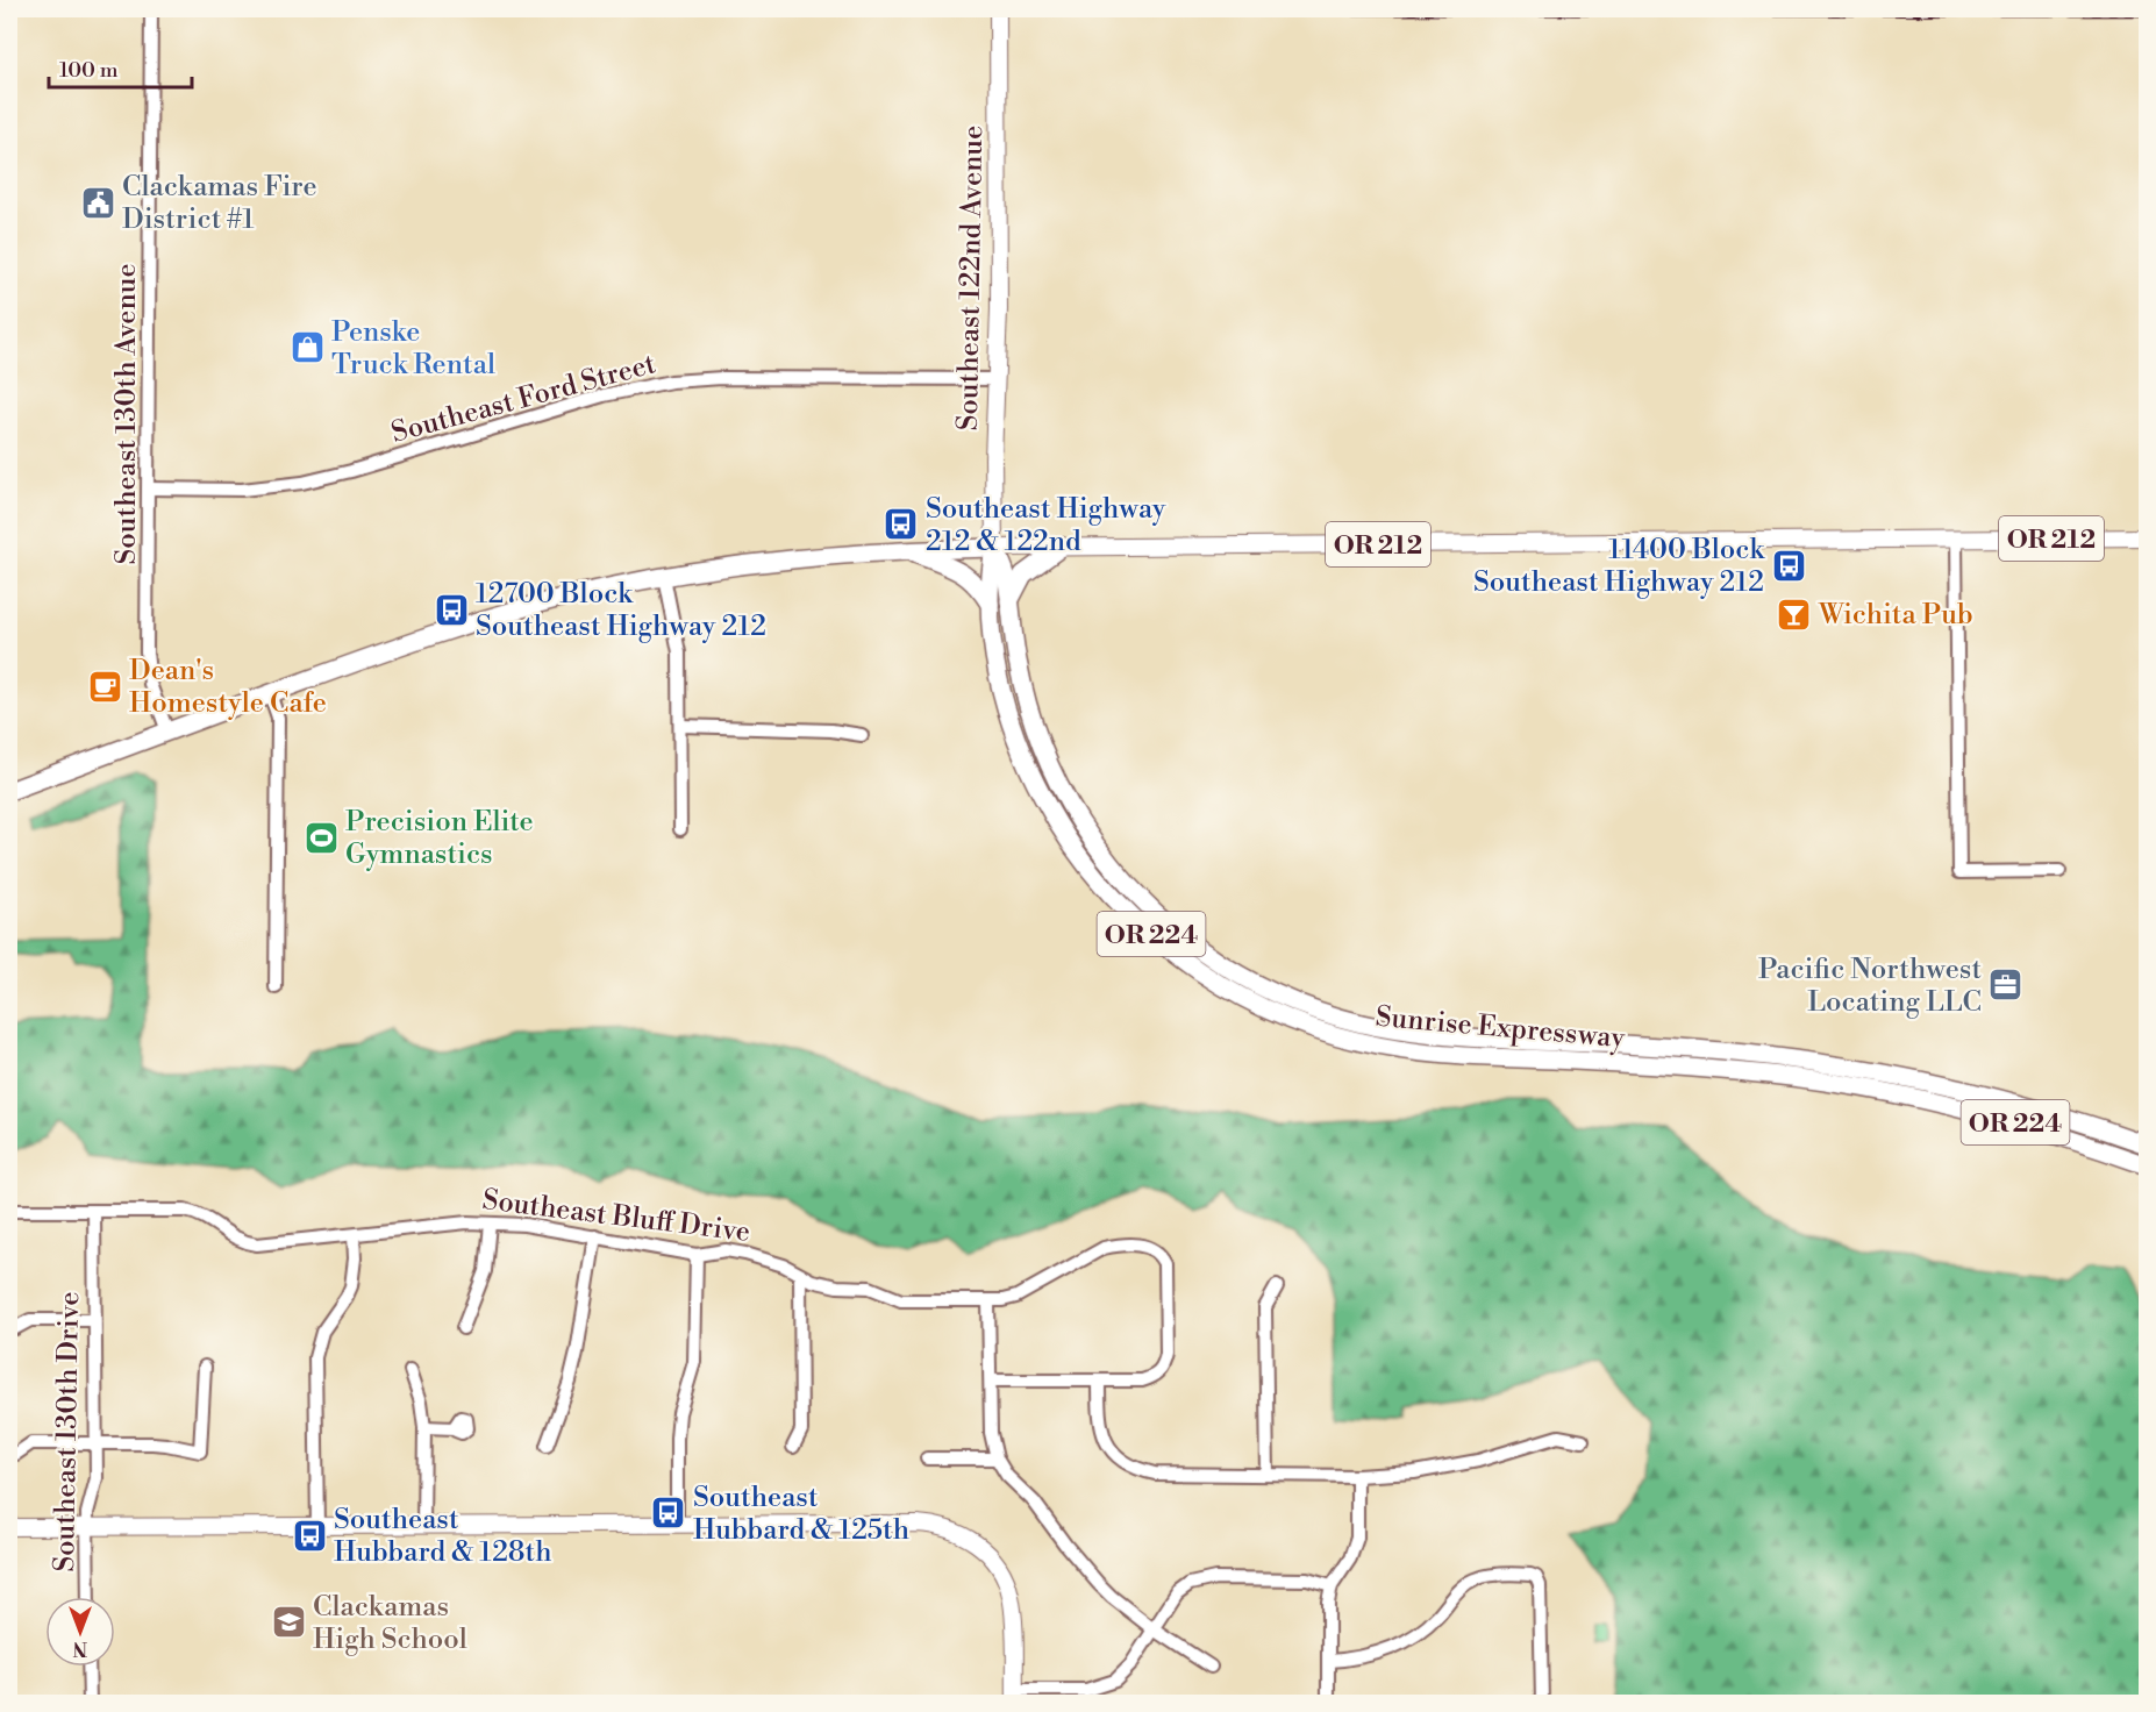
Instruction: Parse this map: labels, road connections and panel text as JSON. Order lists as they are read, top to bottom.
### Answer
{
  "streets": {
    "highway": ["OR 212", "OR 224", "Sunrise Expressway"],
    "main road": ["Southeast 122nd Avenue"],
    "street": [
      "Southeast Ford Street",
      "Southeast 130th Avenue",
      "Southeast Bluff Drive",
      "Southeast 130th Drive"
    ]
  },
  "crossings": [
    ["Southeast 122nd Avenue", "Southeast Ford Street"],
    ["Southeast 122nd Avenue", "OR 212"],
    ["Southeast 122nd Avenue", "Sunrise Expressway"],
    ["Southeast Ford Street", "Southeast 130th Avenue"],
    ["Southeast 130th Avenue", "OR 212"],
    ["OR 212", "Sunrise Expressway"],
    ["Southeast Bluff Drive", "Southeast 130th Drive"]
  ],
  "places": {
    "public building": ["Clackamas Fire District #1"],
    "shop": ["Penske Truck Rental"],
    "bus stop": [
      "Southeast Highway 212 & 122nd",
      "11400 Block Southeast Highway 212",
      "12700 Block Southeast Highway 212",
      "Southeast Hubbard & 125th",
      "Southeast Hubbard & 128th"
    ],
    "bar": ["Wichita Pub"],
    "cafe": ["Dean's Homestyle Cafe"],
    "sports": ["Precision Elite Gymnastics"],
    "office": ["Pacific Northwest Locating LLC"],
    "school or university": ["Clackamas High School"]
  },
  "scale_bar": "100 m",
  "north": "bottom"
}
